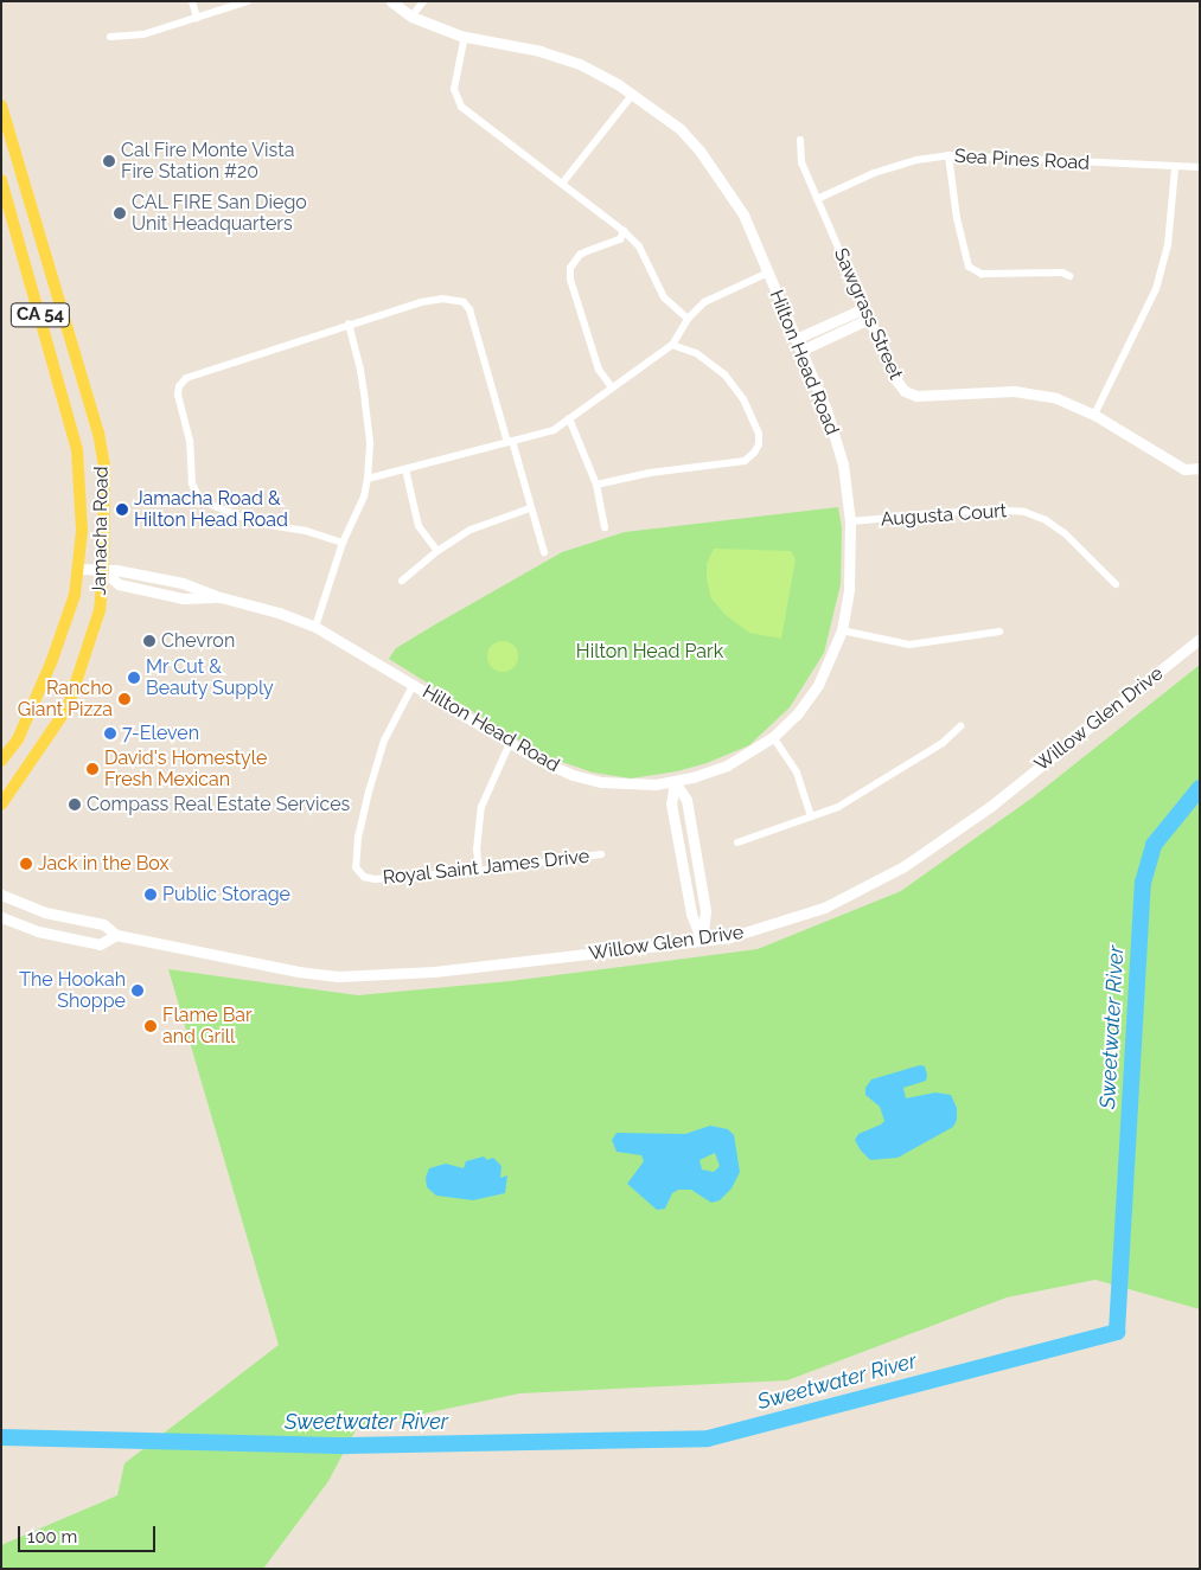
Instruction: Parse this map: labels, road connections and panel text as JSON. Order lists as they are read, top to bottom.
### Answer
{
  "streets": {
    "main road": ["CA 54", "Jamacha Road"],
    "street": [
      "Sea Pines Road",
      "Sawgrass Street",
      "Hilton Head Road",
      "Augusta Court",
      "Willow Glen Drive",
      "Royal Saint James Drive"
    ]
  },
  "crossings": [
    ["Sea Pines Road", "Sawgrass Street"],
    ["Hilton Head Road", "Augusta Court"],
    ["Hilton Head Road", "Jamacha Road"],
    ["Hilton Head Road", "Royal Saint James Drive"]
  ],
  "water": ["Sweetwater River"],
  "parks": ["Hilton Head Park"],
  "places": [
    "Cal Fire Monte Vista Fire Station #20",
    "CAL FIRE San Diego Unit Headquarters",
    "Jamacha Road & Hilton Head Road",
    "Chevron",
    "Mr Cut & Beauty Supply",
    "Rancho Giant Pizza",
    "7-Eleven",
    "David's Homestyle Fresh Mexican",
    "Compass Real Estate Services",
    "Jack in the Box",
    "Public Storage",
    "The Hookah Shoppe",
    "Flame Bar and Grill"
  ],
  "scale_bar": "100 m"
}
